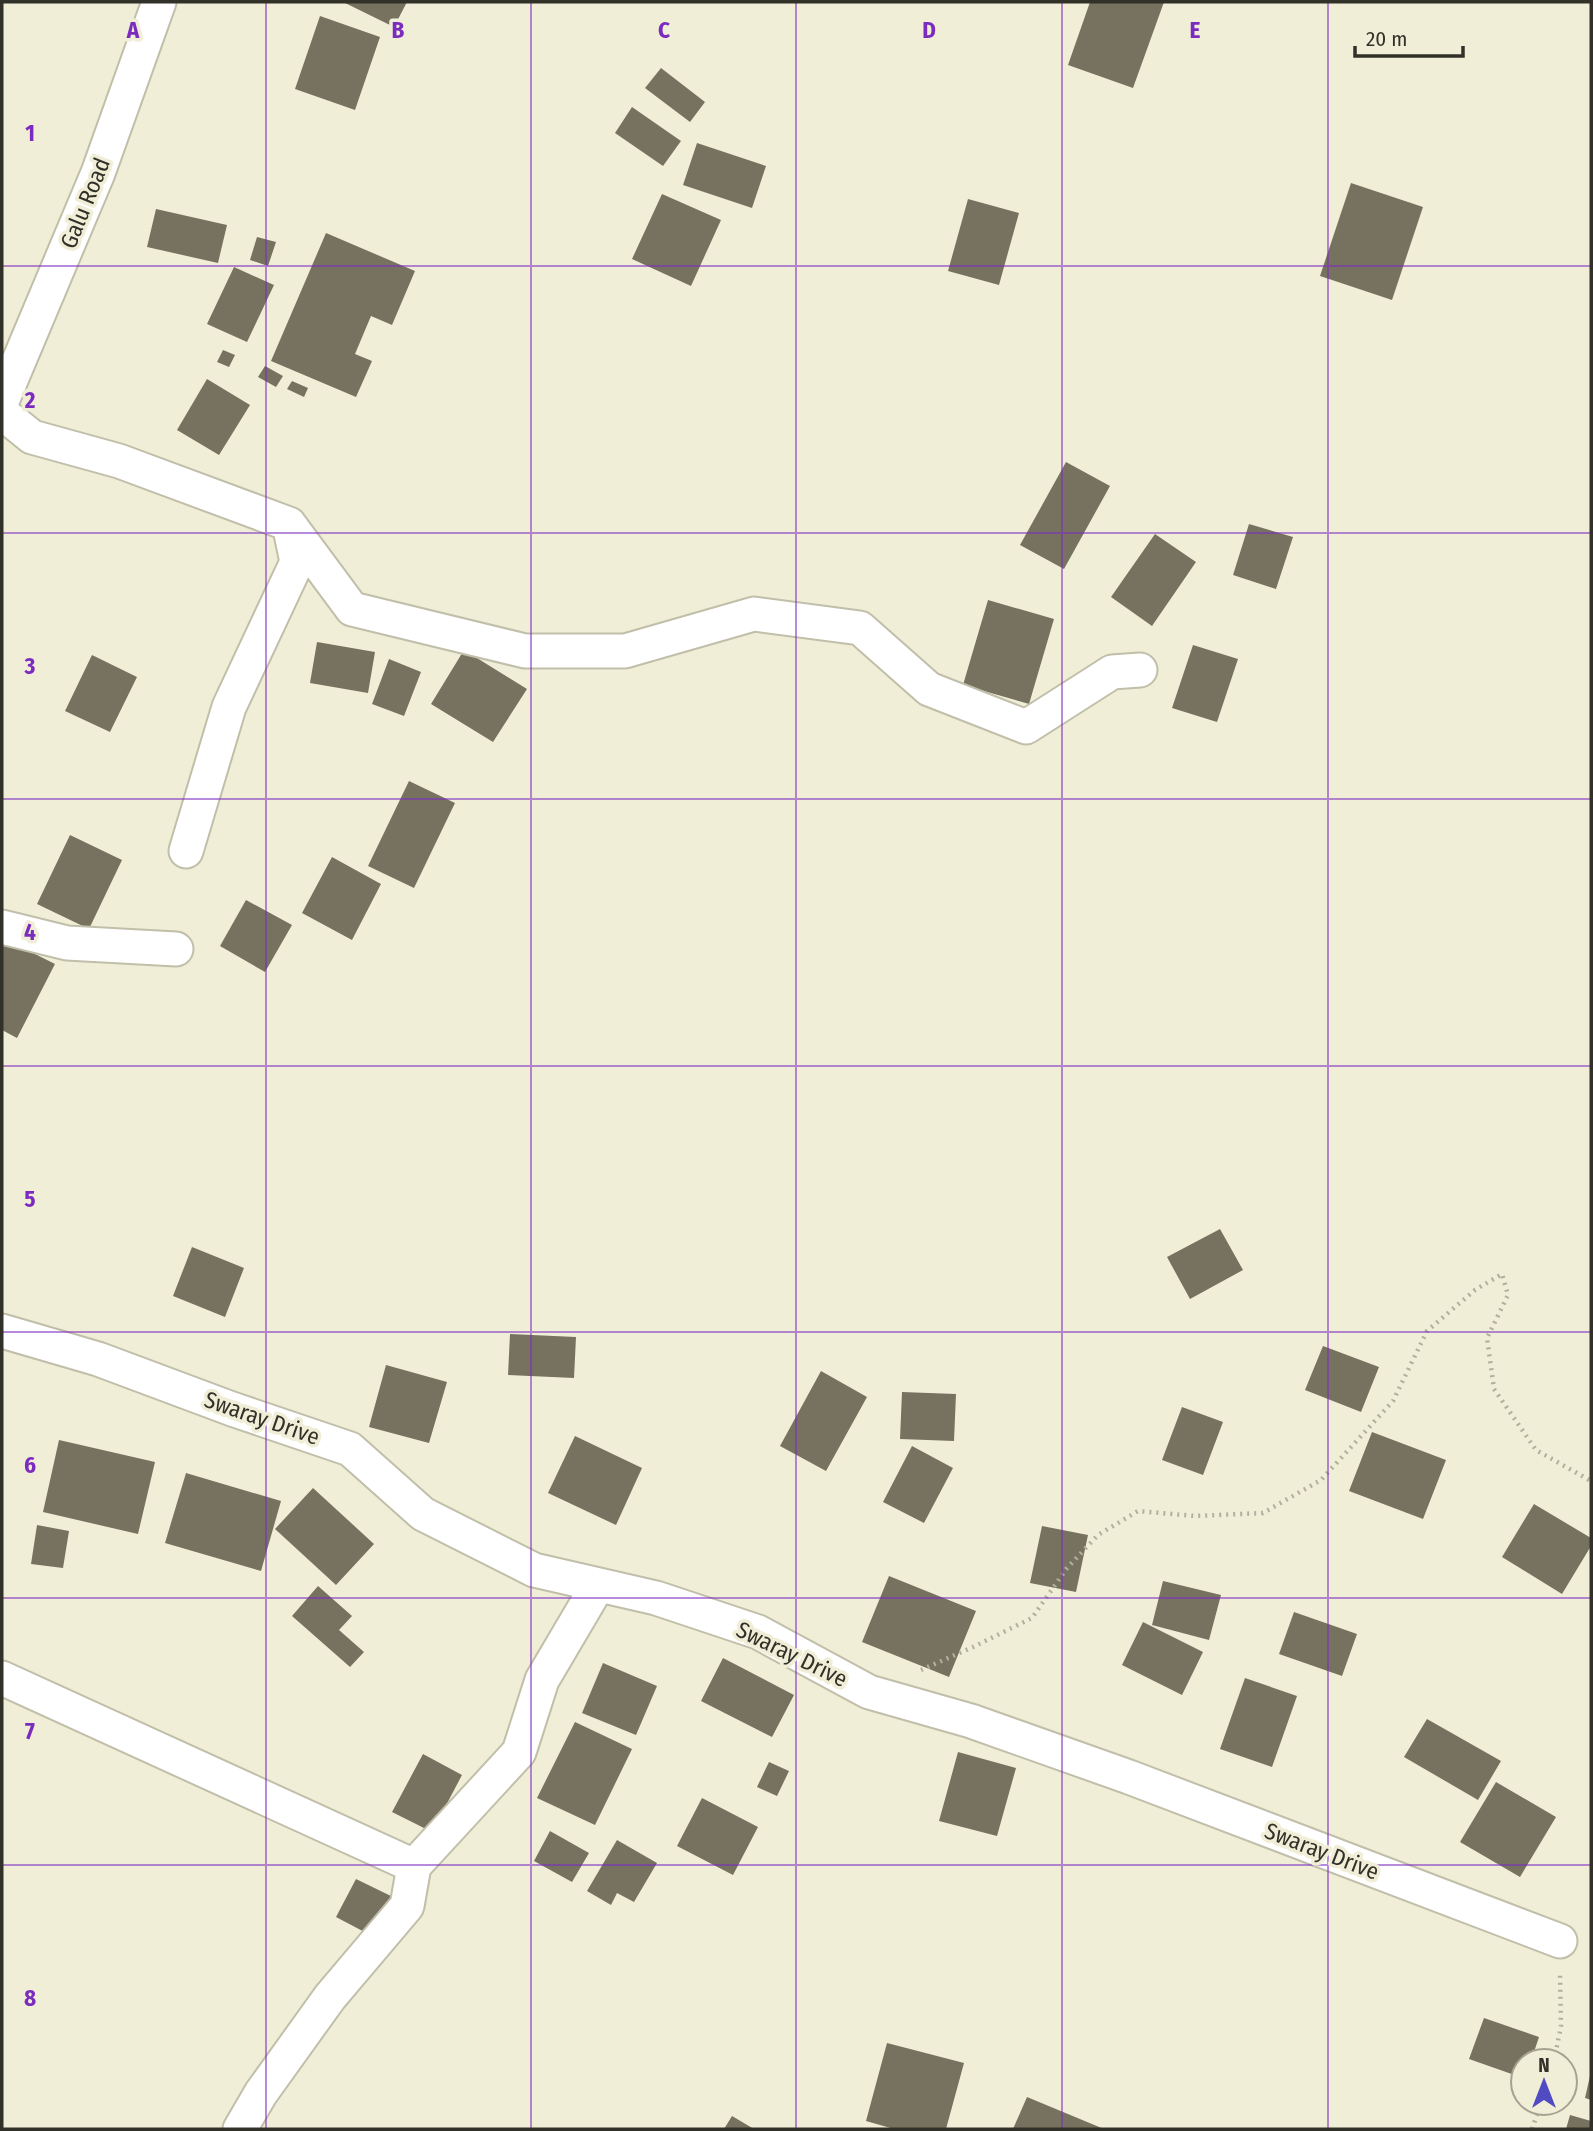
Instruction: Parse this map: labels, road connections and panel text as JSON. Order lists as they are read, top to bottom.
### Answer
{
  "streets": {
    "street": ["Galu Road", "Swaray Drive"]
  },
  "scale_bar": "20 m",
  "north": "top",
  "grid": {
    "columns": [
      "A",
      "B",
      "C",
      "D",
      "E"
    ],
    "rows": [
      "1",
      "2",
      "3",
      "4",
      "5",
      "6",
      "7",
      "8"
    ]
  }
}
